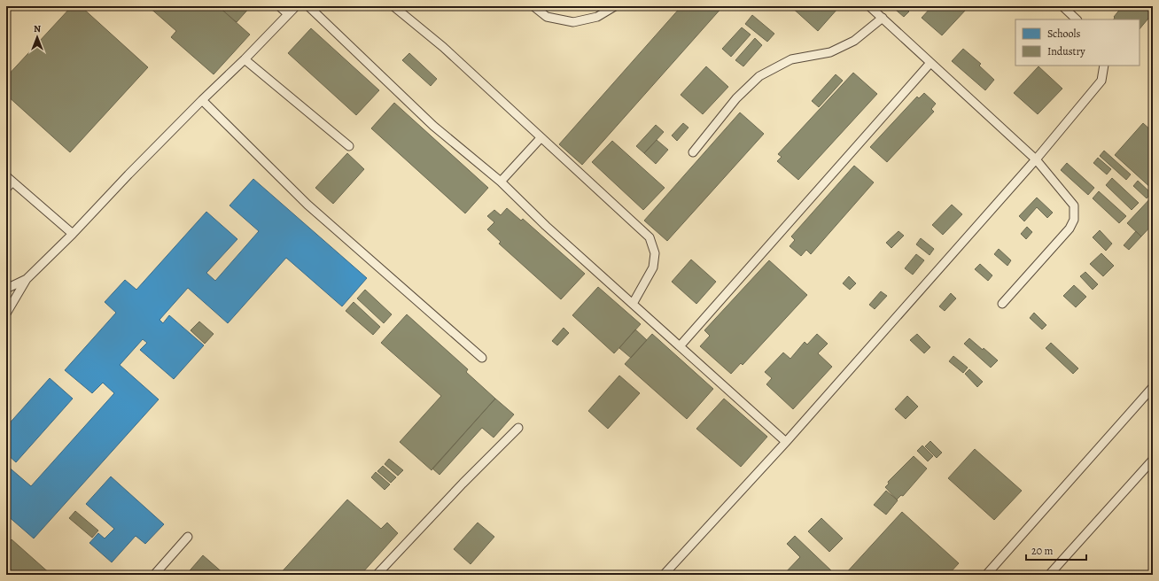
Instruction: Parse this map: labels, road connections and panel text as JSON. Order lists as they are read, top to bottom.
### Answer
{
  "legend": ["Schools", "Industry"],
  "scale_bar": "20 m",
  "north": "top"
}
